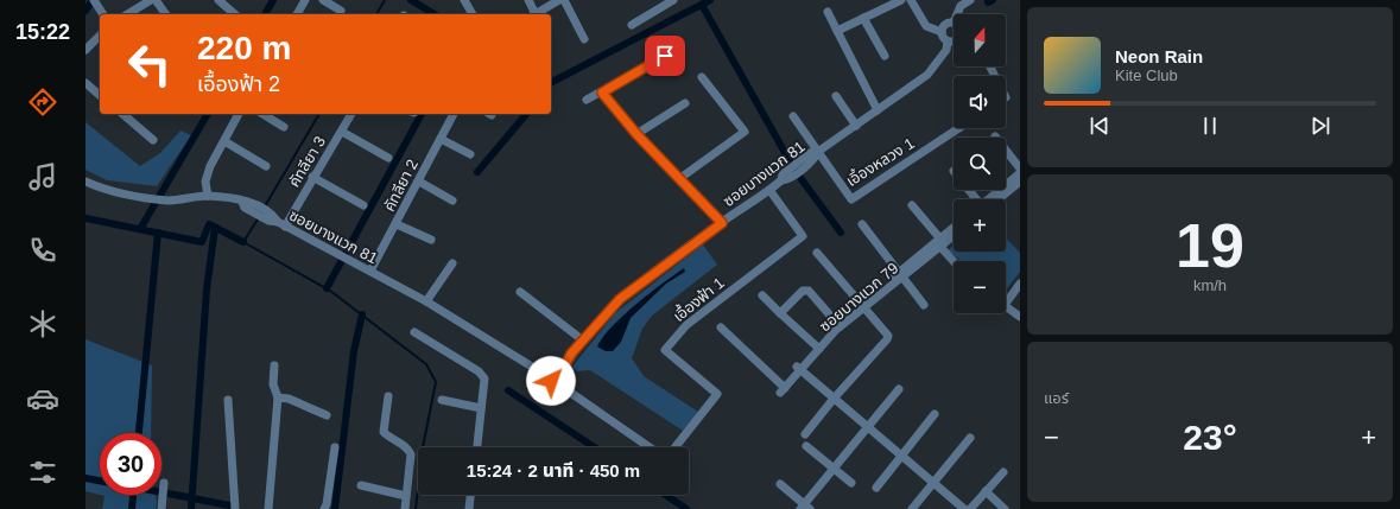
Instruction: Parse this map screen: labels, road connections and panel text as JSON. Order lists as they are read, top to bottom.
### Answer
{
  "streets": {
    "street": [
      "คัทลียา 3",
      "เอิ้องหลวง 1",
      "ซอยบางแวก 81",
      "คัทลียา 2",
      "ซอยบางแวก 79",
      "เอื้องฟ้า 1"
    ]
  },
  "crossings": [
    ["คัทลียา 3", "ซอยบางแวก 81"],
    ["เอิ้องหลวง 1", "ซอยบางแวก 81"],
    ["ซอยบางแวก 81", "คัทลียา 2"],
    ["ซอยบางแวก 81", "เอื้องฟ้า 1"]
  ],
  "north": "top",
  "page": {
    "tabs": "15:22",
    "map_buttons": ["+", "−"],
    "turn": ["220 m", "เอื้องฟ้า 2"],
    "song": ["Neon Rain", "Kite Club"],
    "tile": [
      ["19", "km/h"],
      "แอร์"
    ],
    "heat": ["−", "23°", "+"],
    "limit": "30",
    "trip": "15:24 · 2 นาที · 450 m"
  }
}
